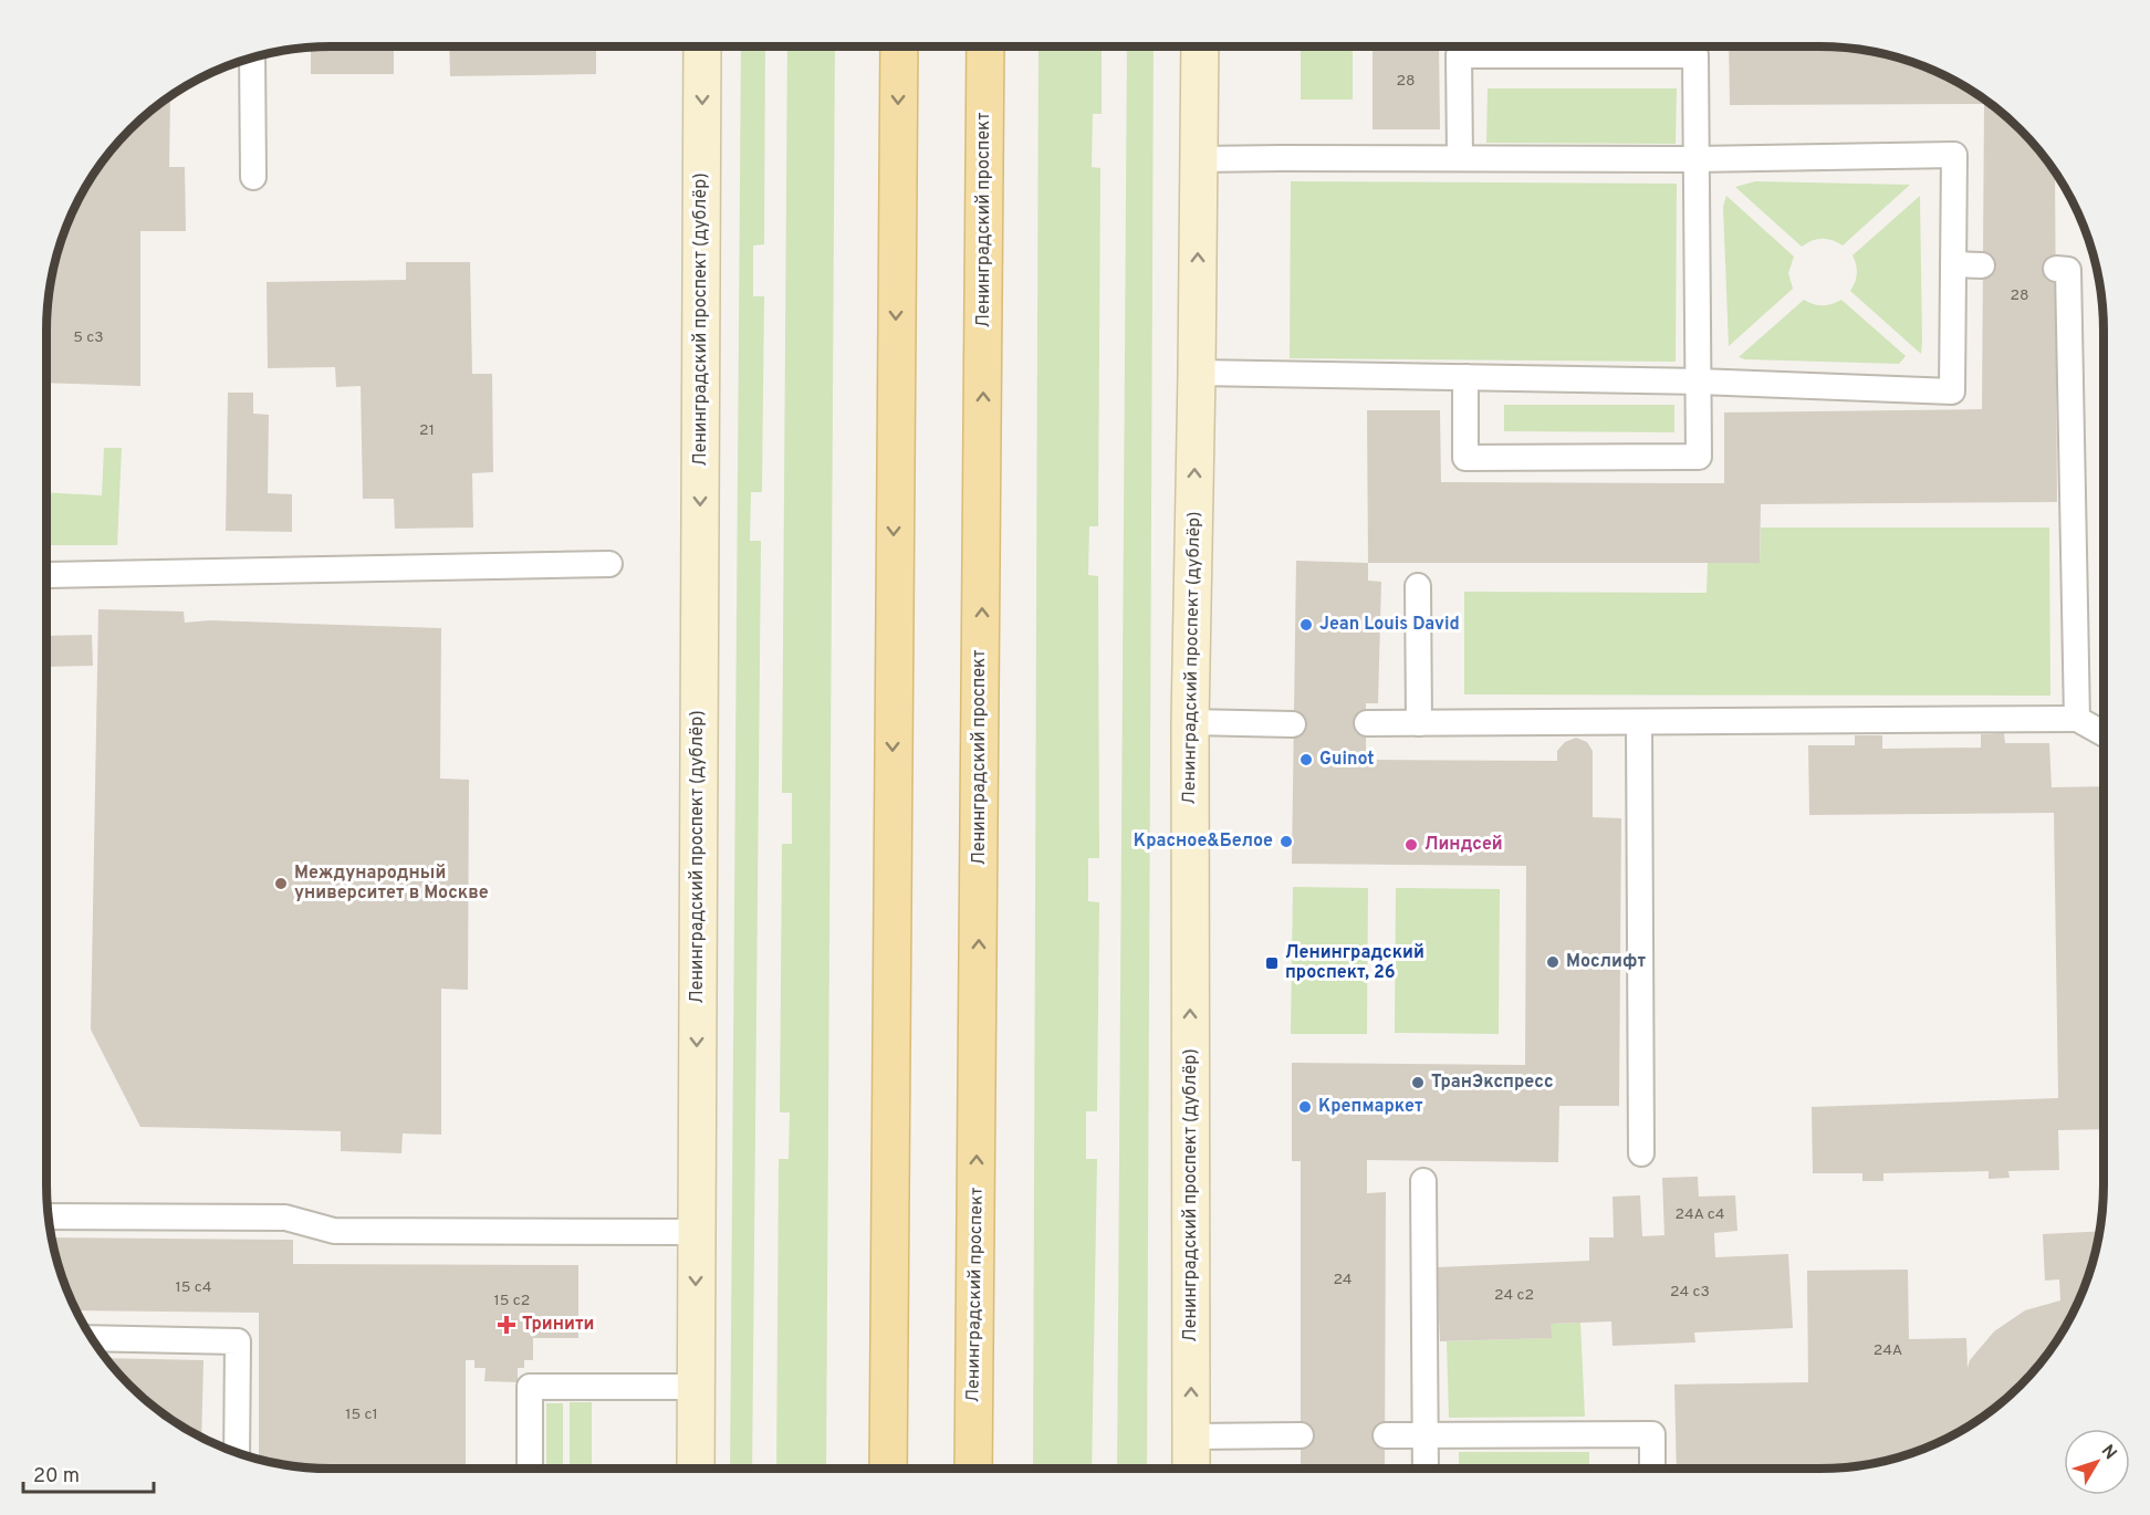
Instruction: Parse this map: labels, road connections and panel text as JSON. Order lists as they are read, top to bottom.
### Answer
{
  "streets": {
    "main road": ["Ленинградский проспект", "Ленинградский проспект (дублёр)"]
  },
  "places": {
    "other": [
      "Jean Louis David",
      "Guinot",
      "Красное&Белое",
      "Линдсей",
      "Международный университет в Москве",
      "Мослифт",
      "ТранЭкспресс",
      "Крепмаркет"
    ],
    "transit": ["Ленинградский проспект, 26"],
    "health": ["Тринити"]
  },
  "house_numbers": [
    "28",
    "28",
    "5 с3",
    "21",
    "24А с4",
    "24",
    "15 с4",
    "24 с3",
    "24 с2",
    "15 с2",
    "24А",
    "15 с1"
  ],
  "scale_bar": "20 m",
  "north": "top right"
}
